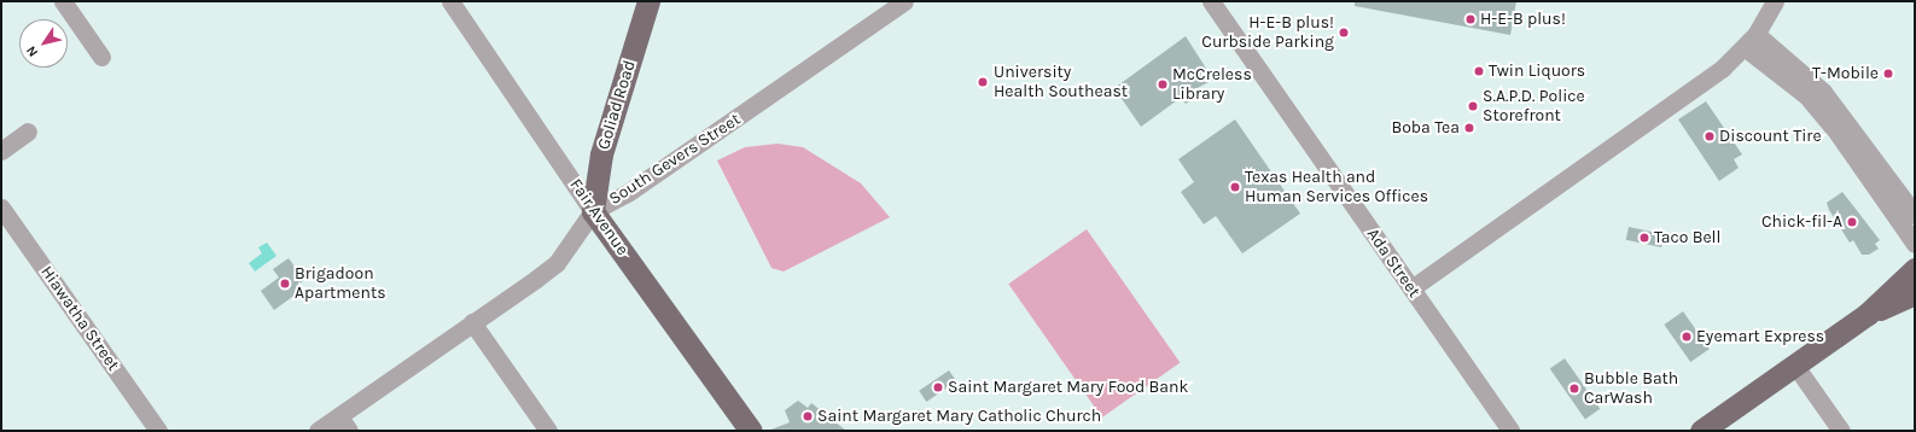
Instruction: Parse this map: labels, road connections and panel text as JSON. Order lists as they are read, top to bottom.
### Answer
{
  "streets": {
    "main road": ["Goliad Road", "Fair Avenue"],
    "street": ["South Gevers Street", "Ada Street", "Hiawatha Street"]
  },
  "crossings": [
    ["Goliad Road", "South Gevers Street"],
    ["Goliad Road", "Fair Avenue"],
    ["South Gevers Street", "Fair Avenue"]
  ],
  "places": [
    "H-E-B plus!",
    "H-E-B plus! Curbside Parking",
    "Twin Liquors",
    "T-Mobile",
    "University Health Southeast",
    "McCreless Library",
    "S.A.P.D. Police Storefront",
    "Boba Tea",
    "Discount Tire",
    "Texas Health and Human Services Offices",
    "Chick-fil-A",
    "Taco Bell",
    "Brigadoon Apartments",
    "Eyemart Express",
    "Saint Margaret Mary Food Bank",
    "Bubble Bath CarWash",
    "Saint Margaret Mary Catholic Church"
  ],
  "north": "bottom left"
}
